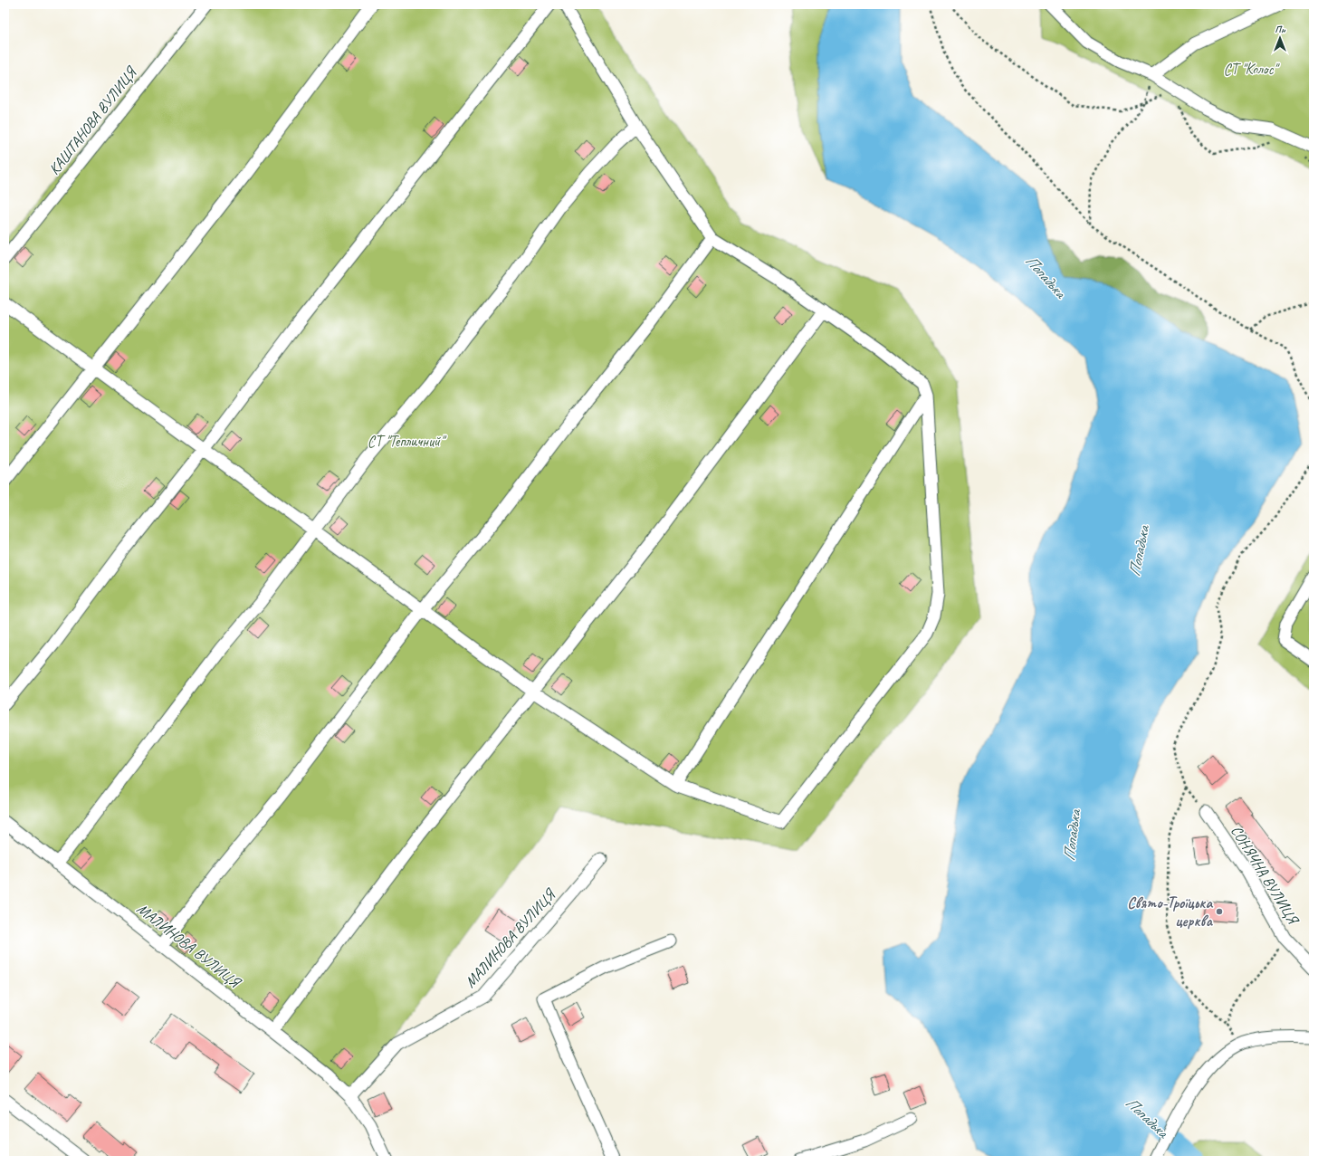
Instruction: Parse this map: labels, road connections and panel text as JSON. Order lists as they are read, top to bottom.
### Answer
{
  "streets": {
    "street": ["КАШТАНОВА ВУЛИЦЯ", "СОНЯЧНА ВУЛИЦЯ", "МАЛИНОВА ВУЛИЦЯ"]
  },
  "water": ["Попадька"],
  "parks": ["СТ \"Колос\"", "СТ \"Тепличний\""],
  "places": ["Свято-Троїцька церква"],
  "north": "top"
}
